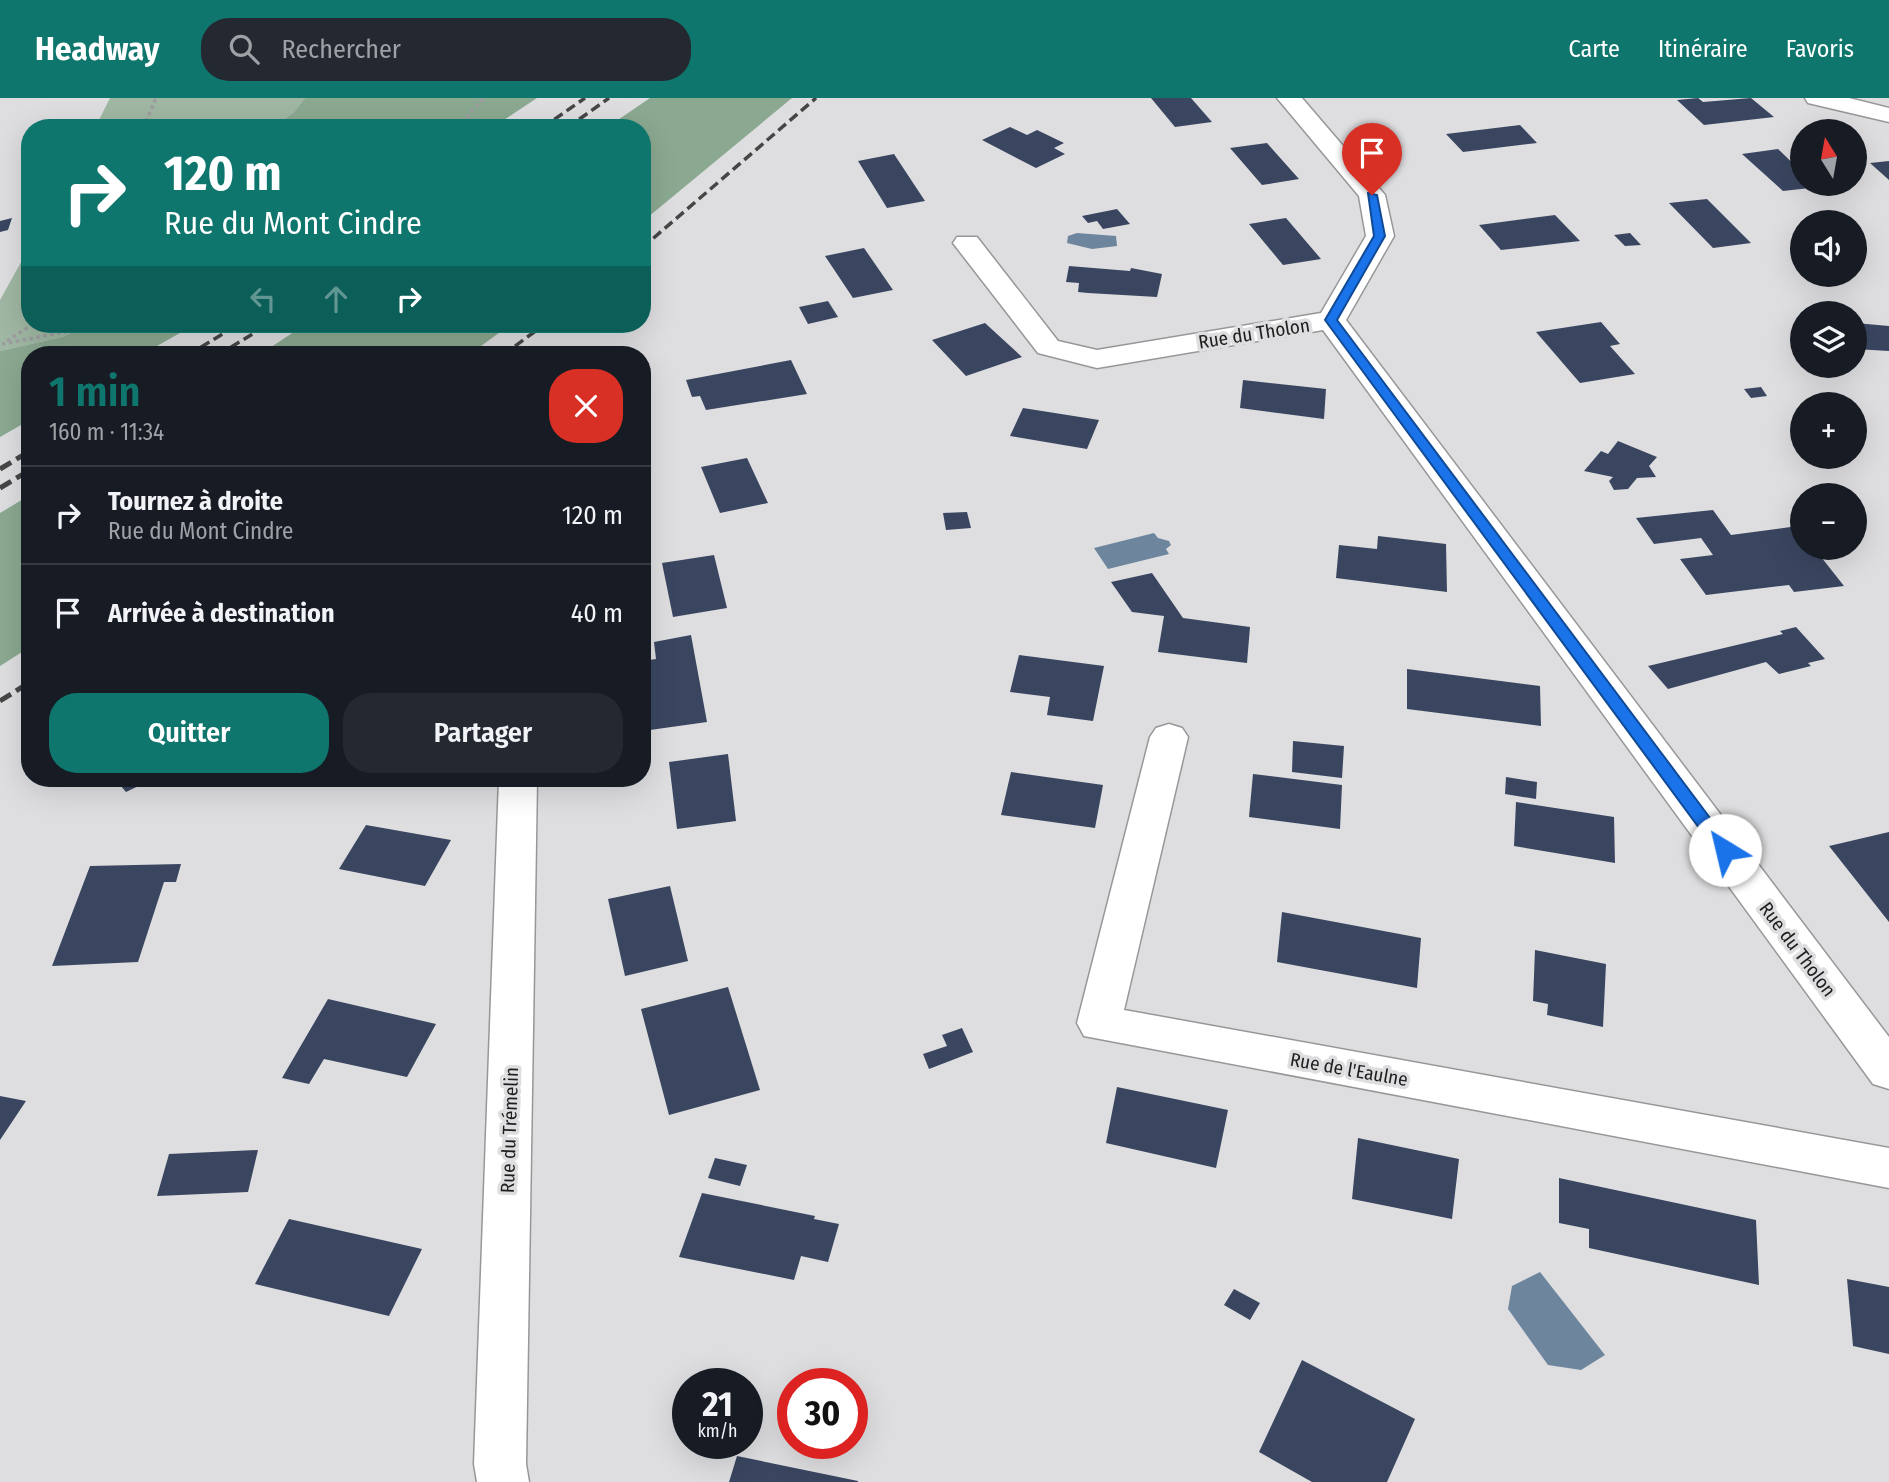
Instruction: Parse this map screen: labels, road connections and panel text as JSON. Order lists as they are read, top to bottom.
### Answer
{
  "streets": {
    "street": ["Rue du Tholon", "Rue de l'Eaulne", "Rue du Trémelin"]
  },
  "north": "top",
  "page": {
    "header": "Headway",
    "search": "Rechercher",
    "nav": ["Carte", "Itinéraire", "Favoris"],
    "map_buttons": ["+", "−"],
    "turn": ["120 m", "Rue du Mont Cindre"],
    "heading": ["1 min", "160 m · 11:34"],
    "list": [
      {
        "name": "Tournez à droite",
        "note": "Rue du Mont Cindre",
        "value": "120 m"
      },
      {
        "name": "Arrivée à destination",
        "value": "40 m"
      }
    ],
    "buttons": ["Quitter", "Partager"],
    "speed": "21 km/h",
    "limit": "30"
  }
}
